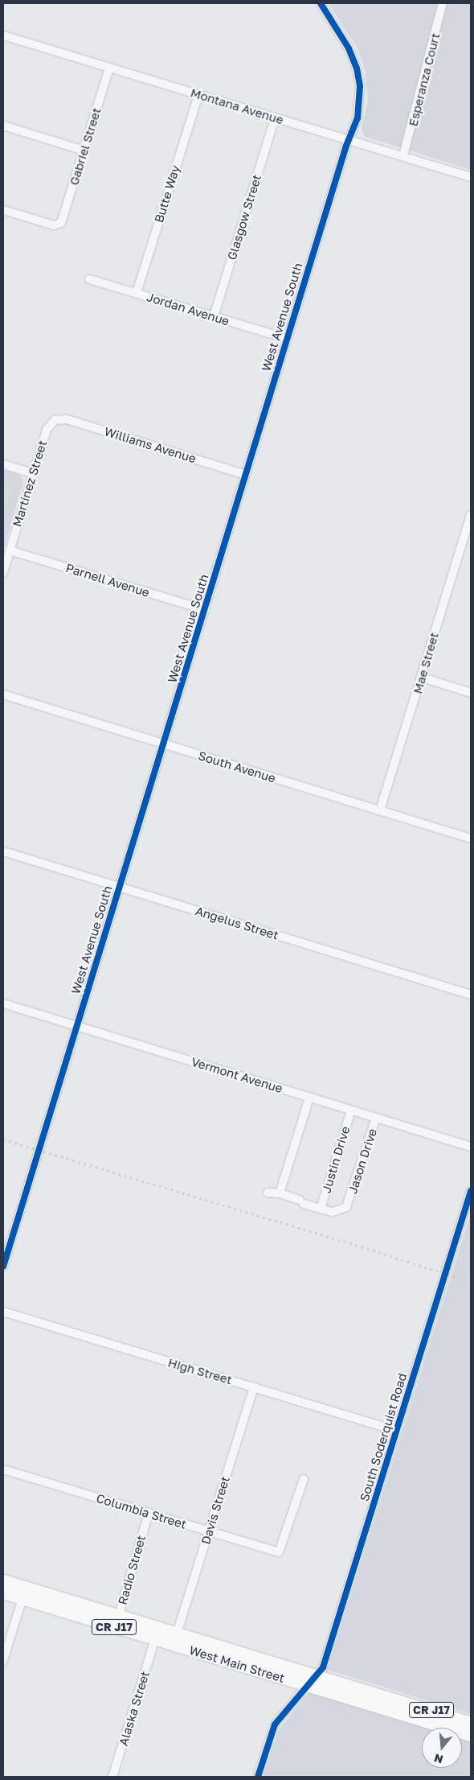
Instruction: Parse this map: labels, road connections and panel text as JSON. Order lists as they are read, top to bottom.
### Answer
{
  "streets": {
    "main road": ["CR J17", "West Main Street"],
    "street": [
      "Esperanza Court",
      "Montana Avenue",
      "Gabriel Street",
      "Butte Way",
      "Glasgow Street",
      "Jordan Avenue",
      "West Avenue South",
      "Williams Avenue",
      "Martinez Street",
      "Parnell Avenue",
      "Mae Street",
      "South Avenue",
      "Angelus Street",
      "Vermont Avenue",
      "Justin Drive",
      "Jason Drive",
      "High Street",
      "South Soderquist Road",
      "Davis Street",
      "Columbia Street",
      "Radio Street",
      "Alaska Street"
    ]
  },
  "crossings": [
    ["Esperanza Court", "Montana Avenue"],
    ["Montana Avenue", "Gabriel Street"],
    ["Montana Avenue", "Butte Way"],
    ["Montana Avenue", "Glasgow Street"],
    ["Montana Avenue", "West Avenue South"],
    ["Butte Way", "Jordan Avenue"],
    ["Glasgow Street", "Jordan Avenue"],
    ["Jordan Avenue", "West Avenue South"],
    ["West Avenue South", "Williams Avenue"],
    ["West Avenue South", "Parnell Avenue"],
    ["West Avenue South", "South Avenue"],
    ["West Avenue South", "Angelus Street"],
    ["West Avenue South", "Vermont Avenue"],
    ["Williams Avenue", "Martinez Street"],
    ["Martinez Street", "Parnell Avenue"],
    ["Mae Street", "South Avenue"],
    ["Vermont Avenue", "Justin Drive"],
    ["Vermont Avenue", "Jason Drive"],
    ["Justin Drive", "Jason Drive"],
    ["High Street", "South Soderquist Road"],
    ["High Street", "Davis Street"],
    ["South Soderquist Road", "West Main Street"],
    ["Davis Street", "Columbia Street"],
    ["Davis Street", "West Main Street"],
    ["Columbia Street", "Radio Street"],
    ["Radio Street", "West Main Street"],
    ["West Main Street", "Alaska Street"]
  ],
  "north": "bottom"
}
